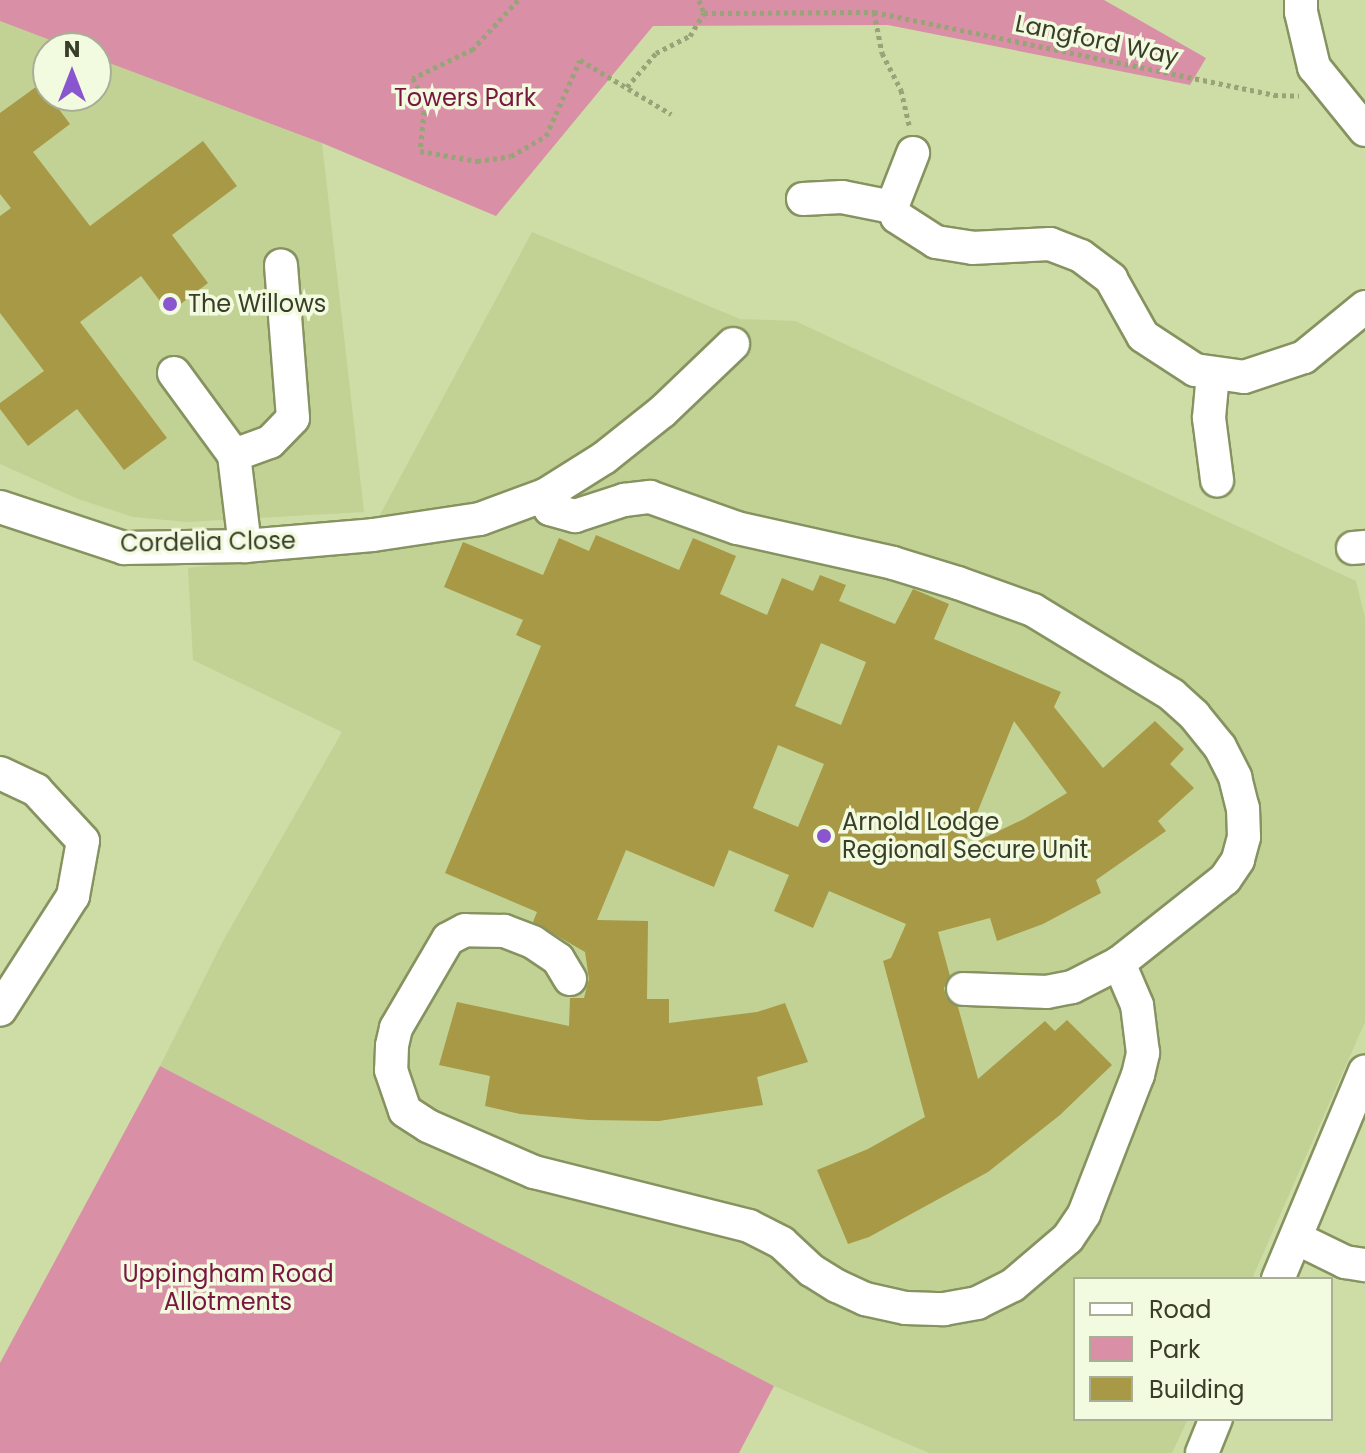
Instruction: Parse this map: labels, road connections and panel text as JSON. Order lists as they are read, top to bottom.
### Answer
{
  "streets": {
    "street": ["Cordelia Close"],
    "path": ["Langford Way"]
  },
  "parks": ["Towers Park", "Uppingham Road Allotments"],
  "places": ["The Willows", "Arnold Lodge Regional Secure Unit"],
  "legend": ["Road", "Park", "Building"],
  "north": "top"
}
